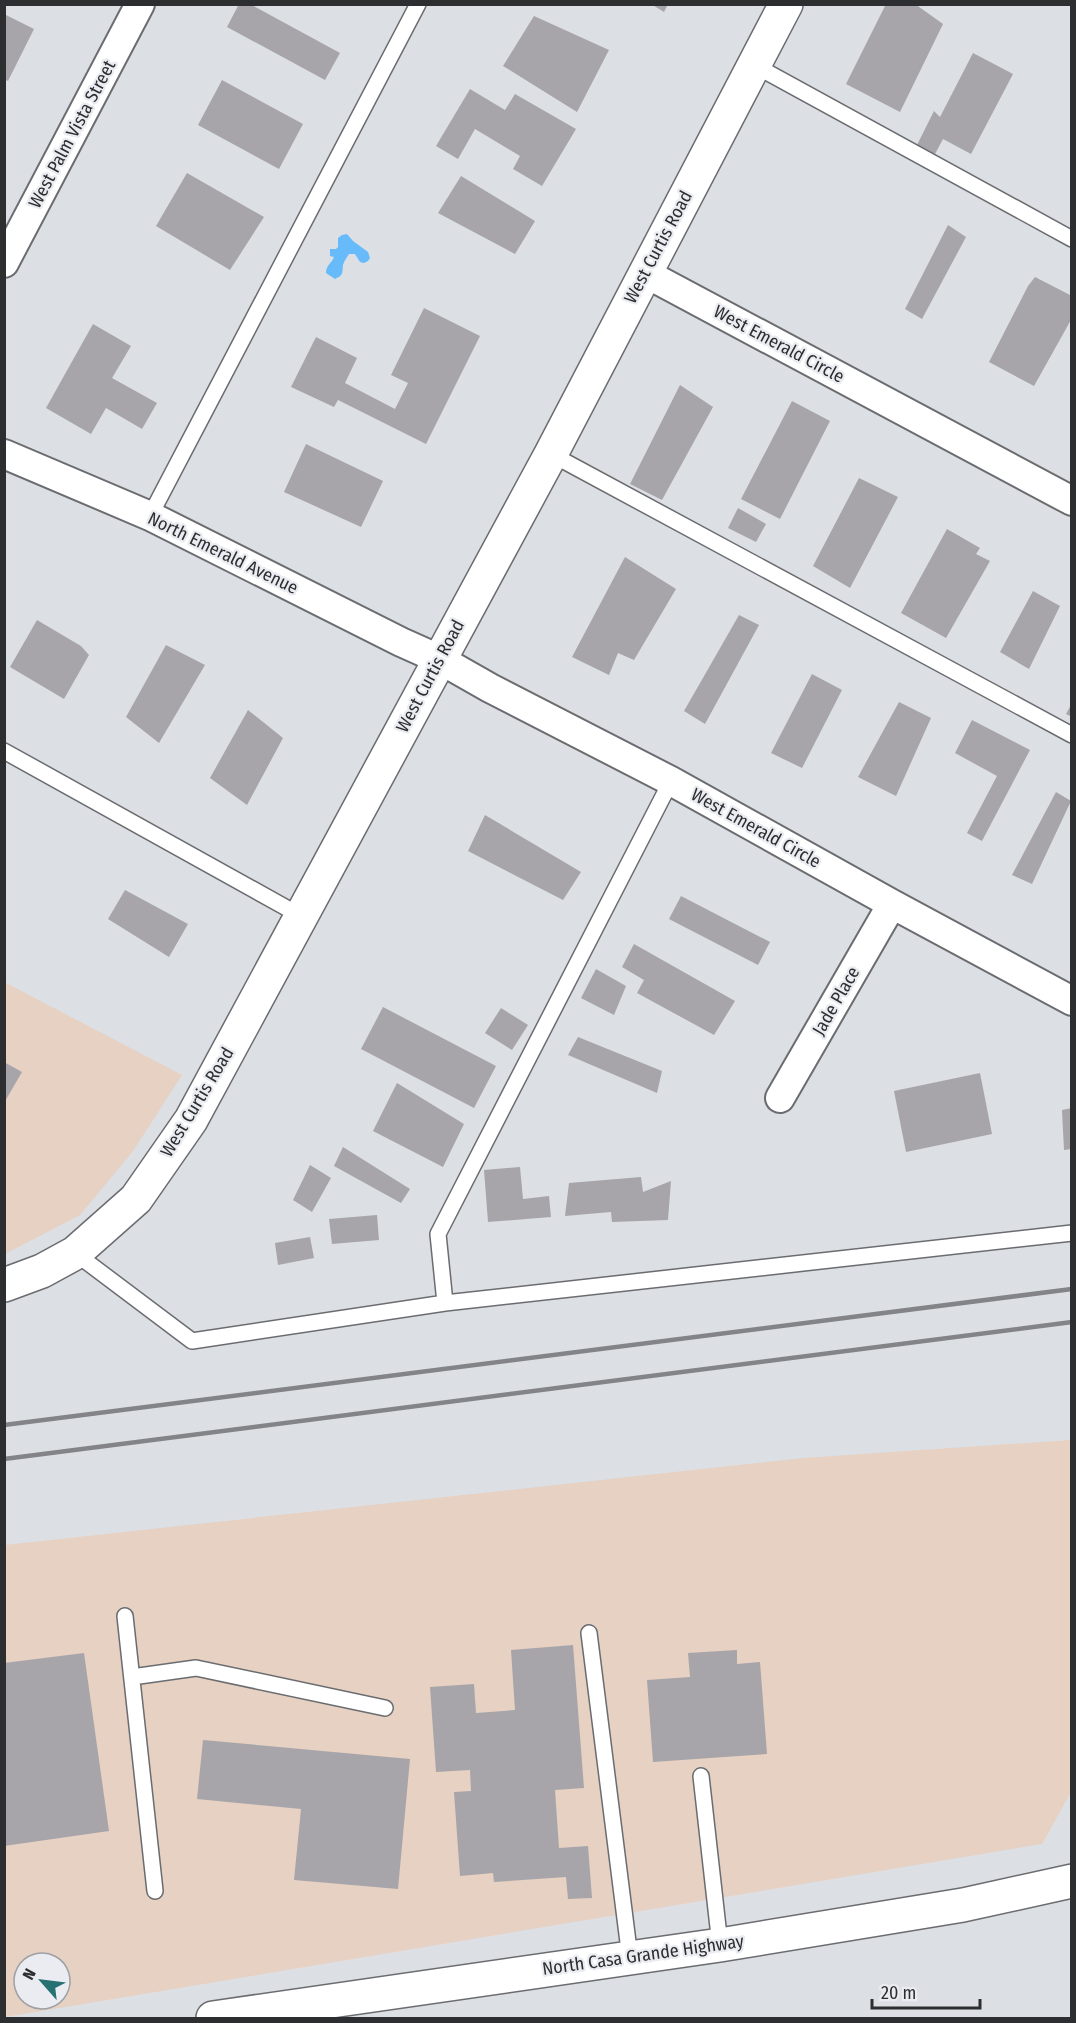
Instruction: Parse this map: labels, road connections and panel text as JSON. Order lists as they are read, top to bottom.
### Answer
{
  "streets": {
    "street": [
      "West Palm Vista Street",
      "West Curtis Road",
      "West Emerald Circle",
      "North Emerald Avenue",
      "Jade Place",
      "North Casa Grande Highway"
    ]
  },
  "crossings": [
    ["West Curtis Road", "West Emerald Circle"],
    ["West Curtis Road", "North Emerald Avenue"],
    ["West Emerald Circle", "North Emerald Avenue"],
    ["West Emerald Circle", "Jade Place"]
  ],
  "scale_bar": "20 m",
  "north": "top left"
}
